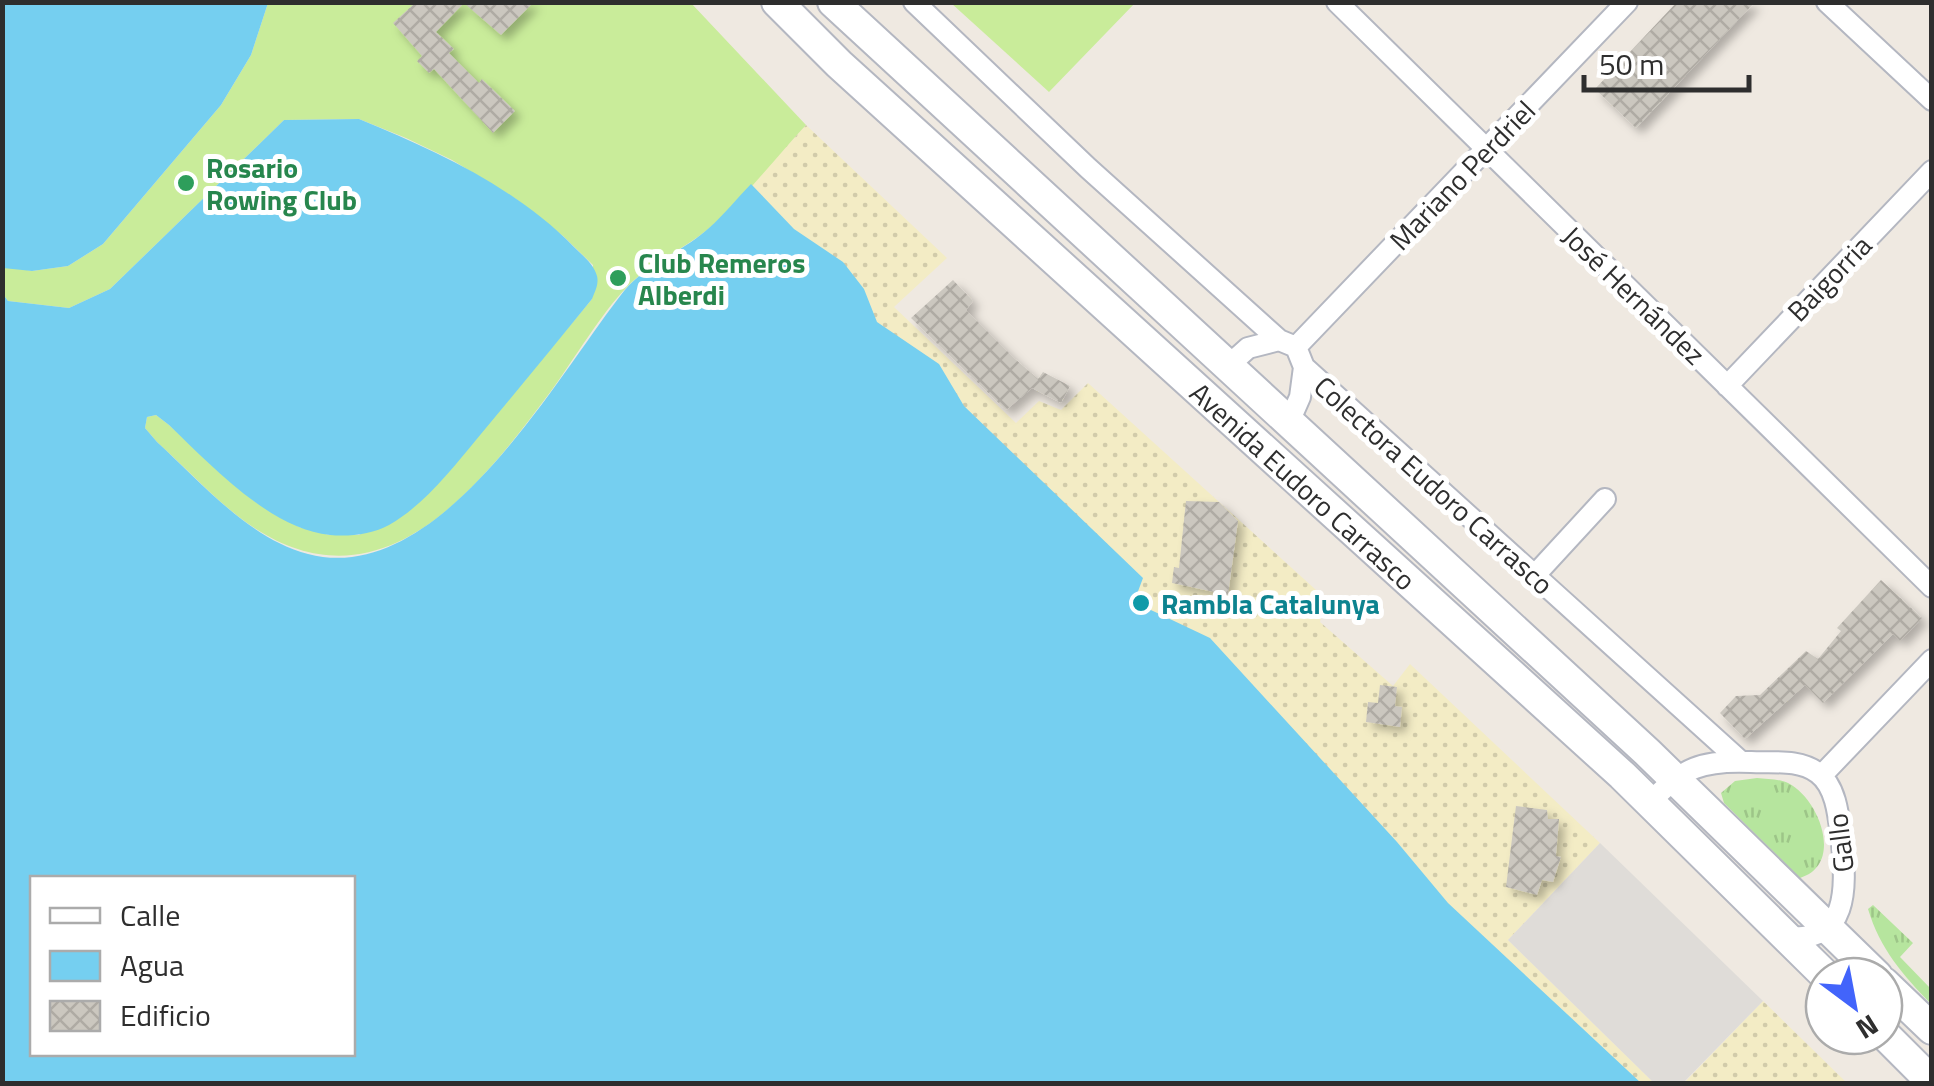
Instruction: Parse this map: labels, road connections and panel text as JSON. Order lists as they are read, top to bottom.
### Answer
{
  "streets": {
    "main road": ["Avenida Eudoro Carrasco"],
    "street": [
      "Mariano Perdriel",
      "Baigorria",
      "José Hernández",
      "Colectora Eudoro Carrasco",
      "Gallo"
    ]
  },
  "crossings": [
    ["Mariano Perdriel", "José Hernández"],
    ["Mariano Perdriel", "Colectora Eudoro Carrasco"],
    ["Mariano Perdriel", "Avenida Eudoro Carrasco"],
    ["Baigorria", "José Hernández"],
    ["Colectora Eudoro Carrasco", "Gallo"],
    ["Avenida Eudoro Carrasco", "Gallo"]
  ],
  "places": ["Rosario Rowing Club", "Club Remeros Alberdi", "Rambla Catalunya"],
  "legend": ["Calle", "Agua", "Edificio"],
  "scale_bar": "50 m",
  "north": "bottom right"
}
